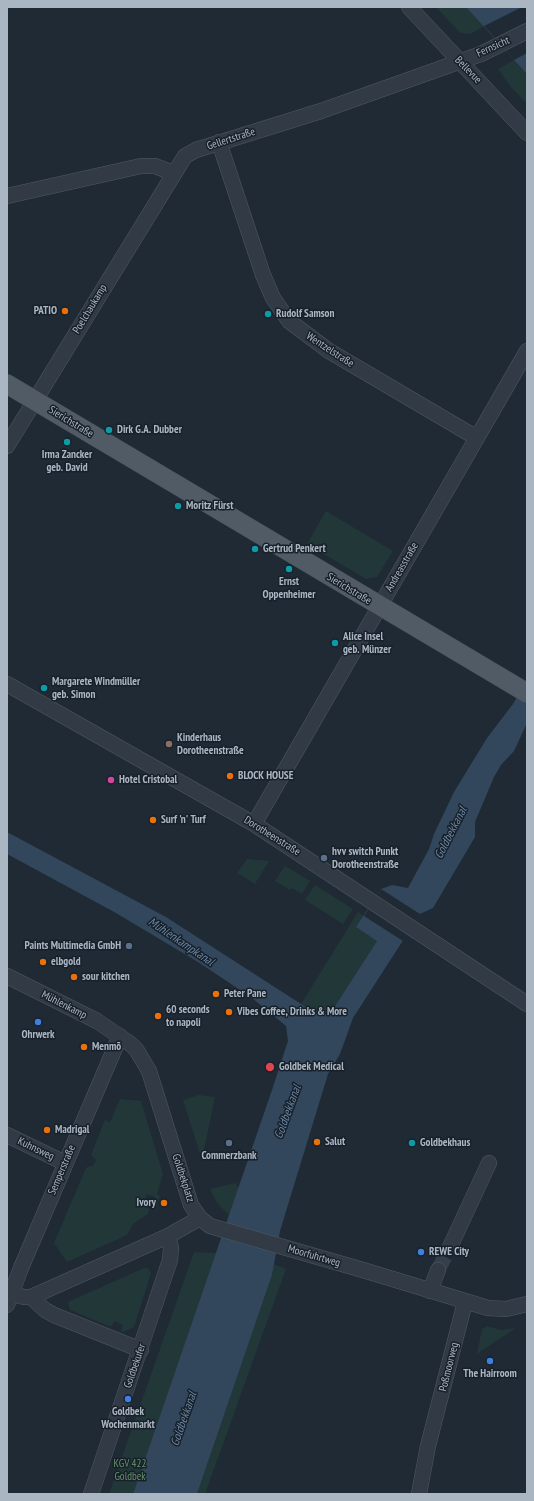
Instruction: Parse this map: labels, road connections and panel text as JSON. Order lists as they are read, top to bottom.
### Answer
{
  "streets": {
    "main road": ["Sierichstraße"],
    "street": [
      "Fernsicht",
      "Bellevue",
      "Gellertstraße",
      "Poelchaukamp",
      "Wentzelstraße",
      "Andreasstraße",
      "Dorotheenstraße",
      "Mühlenkamp",
      "Kuhnsweg",
      "Semperstraße",
      "Goldbekplatz",
      "Moorfuhrtweg",
      "Goldbekufer",
      "Poßmoorweg"
    ]
  },
  "crossings": [
    ["Fernsicht", "Bellevue"],
    ["Fernsicht", "Gellertstraße"],
    ["Bellevue", "Gellertstraße"],
    ["Gellertstraße", "Poelchaukamp"],
    ["Gellertstraße", "Wentzelstraße"],
    ["Poelchaukamp", "Sierichstraße"],
    ["Wentzelstraße", "Andreasstraße"],
    ["Sierichstraße", "Andreasstraße"],
    ["Andreasstraße", "Dorotheenstraße"],
    ["Mühlenkamp", "Semperstraße"],
    ["Mühlenkamp", "Goldbekplatz"],
    ["Kuhnsweg", "Semperstraße"],
    ["Semperstraße", "Goldbekplatz"],
    ["Goldbekplatz", "Moorfuhrtweg"],
    ["Moorfuhrtweg", "Poßmoorweg"]
  ],
  "water": ["Goldbekkanal", "Mühlenkampkanal"],
  "parks": ["KGV 422 Goldbek"],
  "places": [
    "PATIO",
    "Rudolf Samson",
    "Dirk G.A. Dubber",
    "Irma Zancker geb. David",
    "Moritz Fürst",
    "Gertrud Penkert",
    "Ernst Oppenheimer",
    "Alice Insel geb. Münzer",
    "Margarete Windmüller geb. Simon",
    "Kinderhaus Dorotheenstraße",
    "BLOCK HOUSE",
    "Hotel Cristobal",
    "Surf 'n' Turf",
    "hvv switch Punkt Dorotheenstraße",
    "Paints Multimedia GmbH",
    "elbgold",
    "sour kitchen",
    "Peter Pane",
    "Vibes Coffee, Drinks & More",
    "60 seconds to napoli",
    "Ohrwerk",
    "Menmō",
    "Goldbek Medical",
    "Madrigal",
    "Salut",
    "Commerzbank",
    "Goldbekhaus",
    "Ivory",
    "REWE City",
    "The Hairroom",
    "Goldbek Wochenmarkt"
  ]
}
